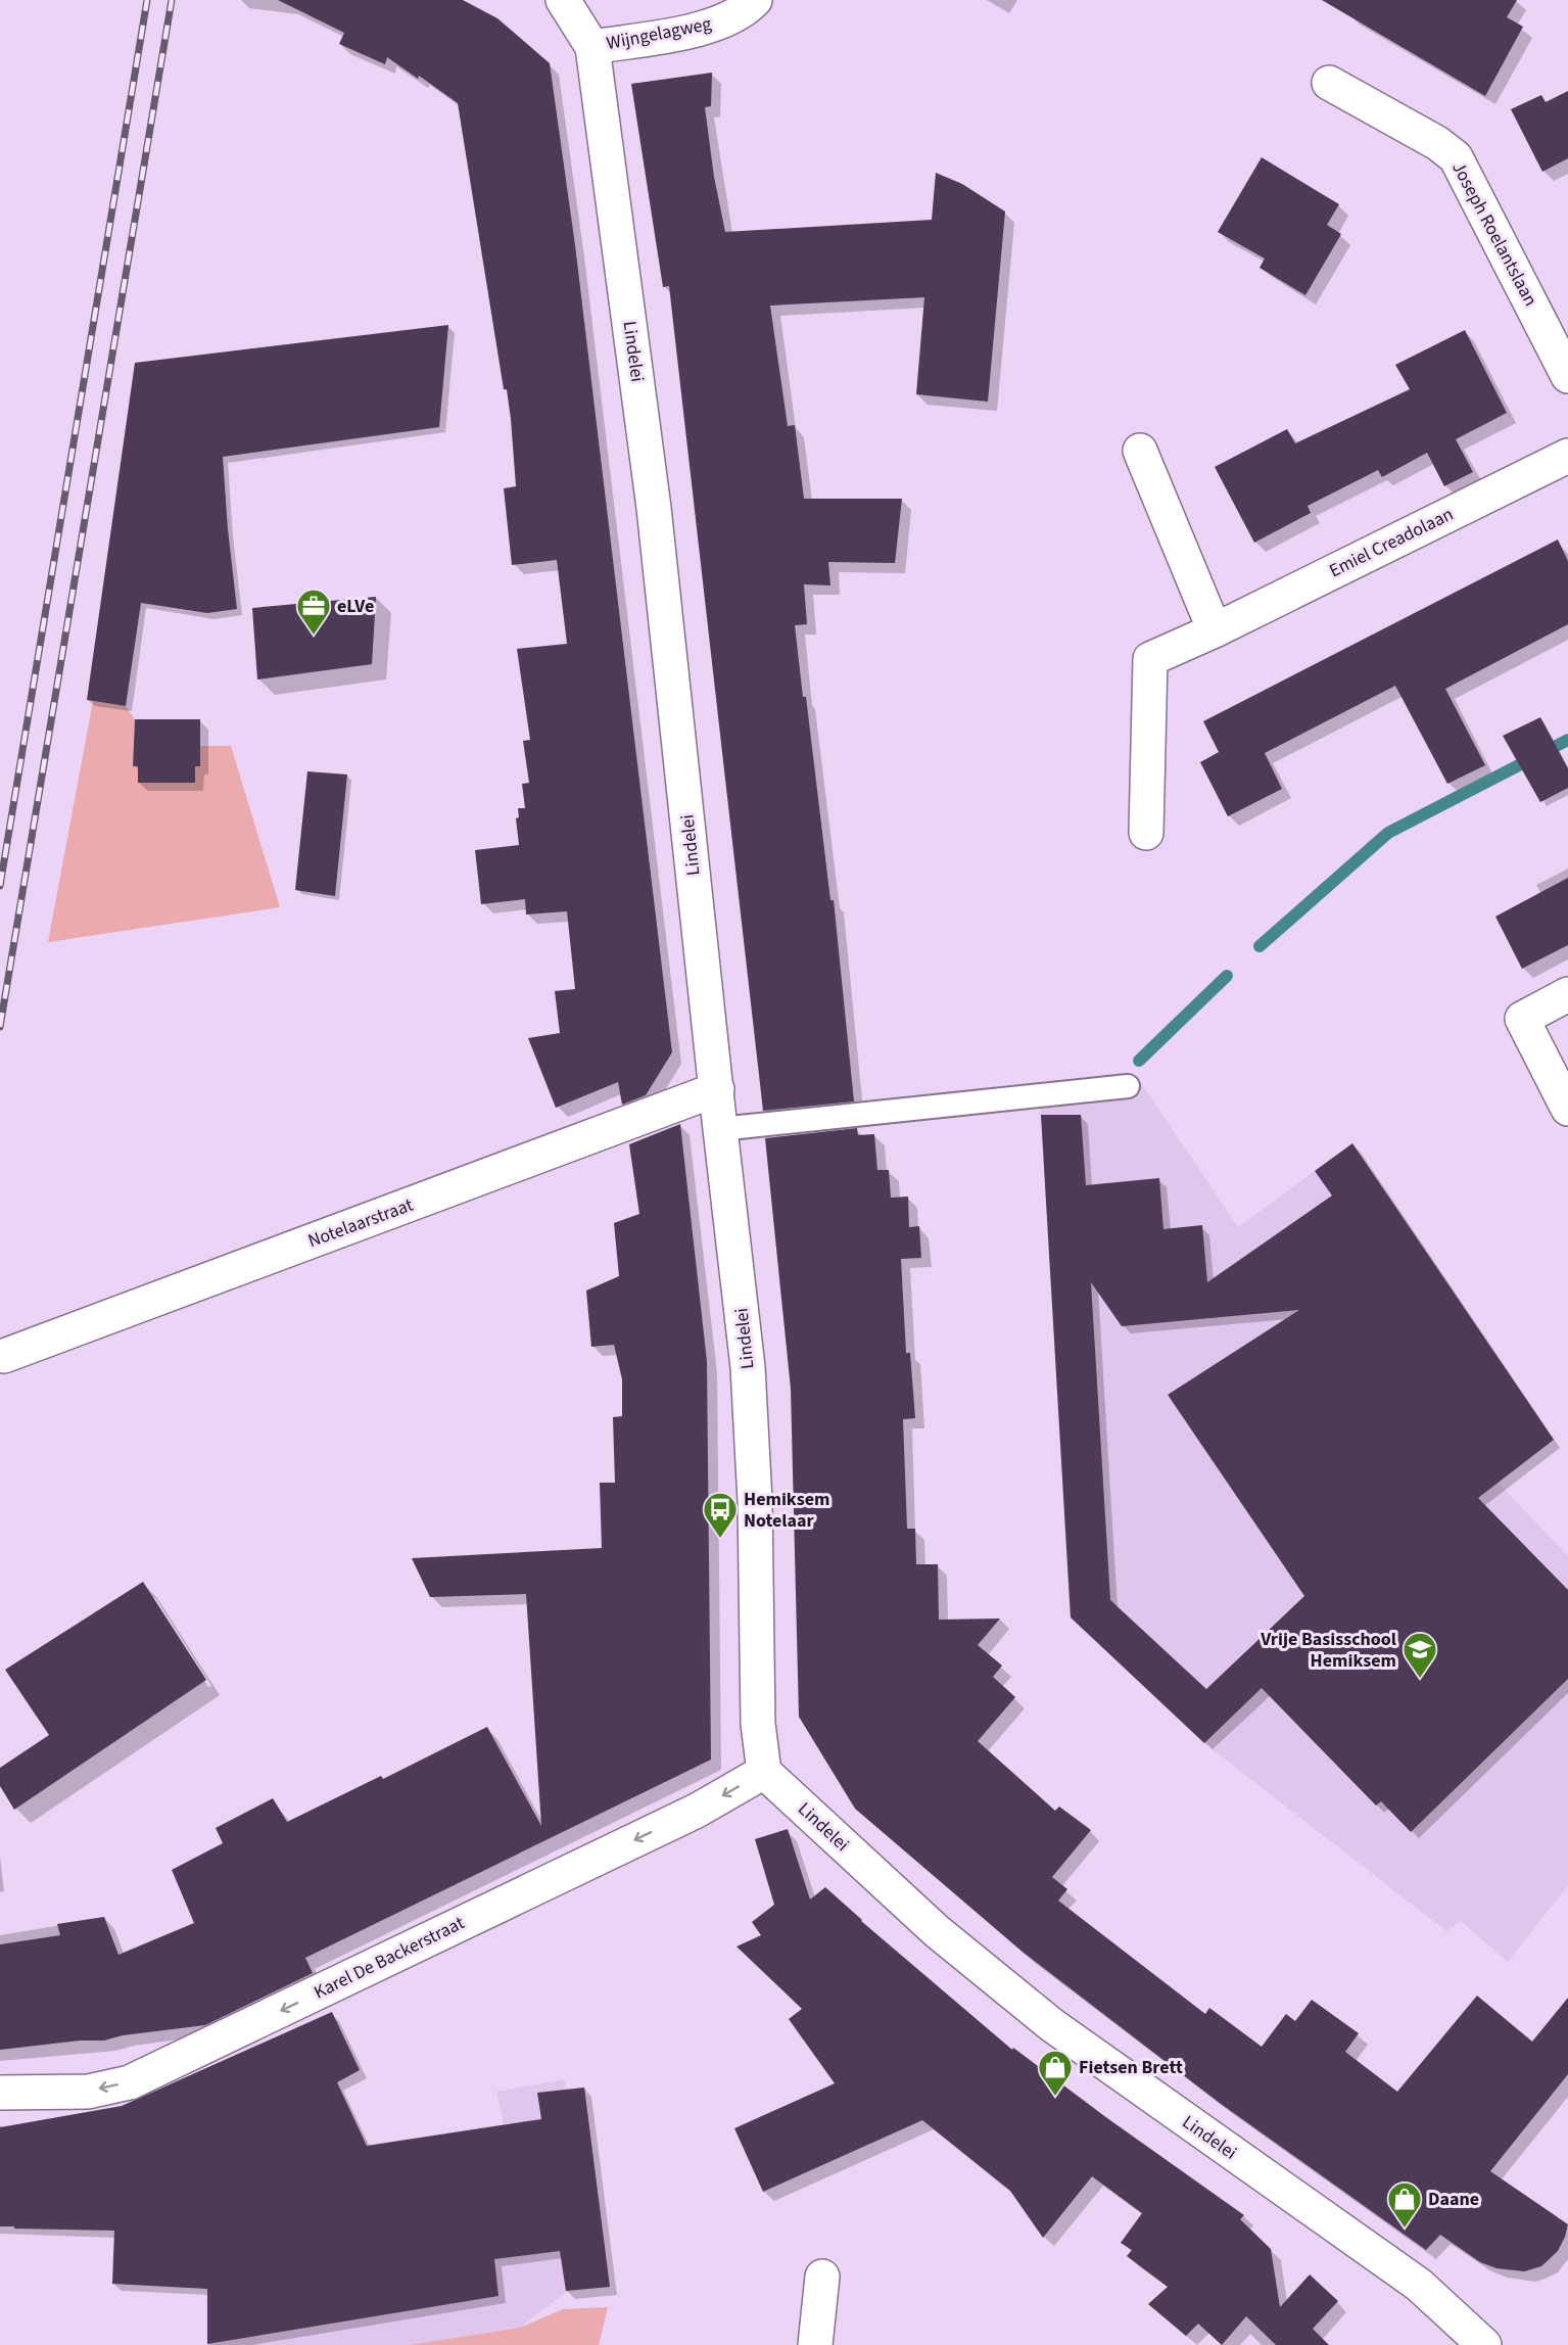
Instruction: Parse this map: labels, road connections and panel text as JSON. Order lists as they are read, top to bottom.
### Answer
{
  "streets": {
    "street": [
      "Wijngelagweg",
      "Joseph Roelantslaan",
      "Lindelei",
      "Emiel Creadolaan",
      "Notelaarstraat",
      "Karel De Backerstraat"
    ]
  },
  "crossings": [
    ["Wijngelagweg", "Lindelei"],
    ["Lindelei", "Notelaarstraat"],
    ["Lindelei", "Karel De Backerstraat"]
  ],
  "one_way": ["Karel De Backerstraat"],
  "places": {
    "office": ["eLVe"],
    "bus stop": ["Hemiksem Notelaar"],
    "school or university": ["Vrije Basisschool Hemiksem"],
    "shop": ["Fietsen Brett", "Daane"]
  }
}
